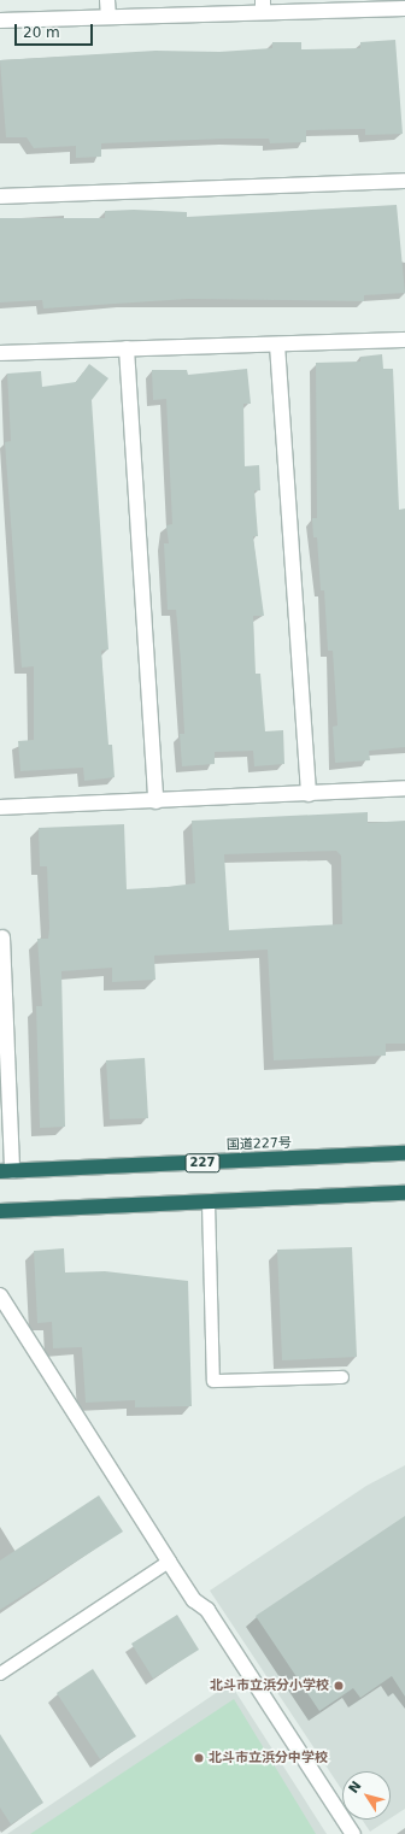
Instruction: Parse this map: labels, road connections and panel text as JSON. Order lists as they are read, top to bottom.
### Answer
{
  "streets": {
    "highway": ["国道227号", "227"]
  },
  "places": ["北斗市立浜分小学校", "北斗市立浜分中学校"],
  "scale_bar": "20 m",
  "north": "top left"
}
